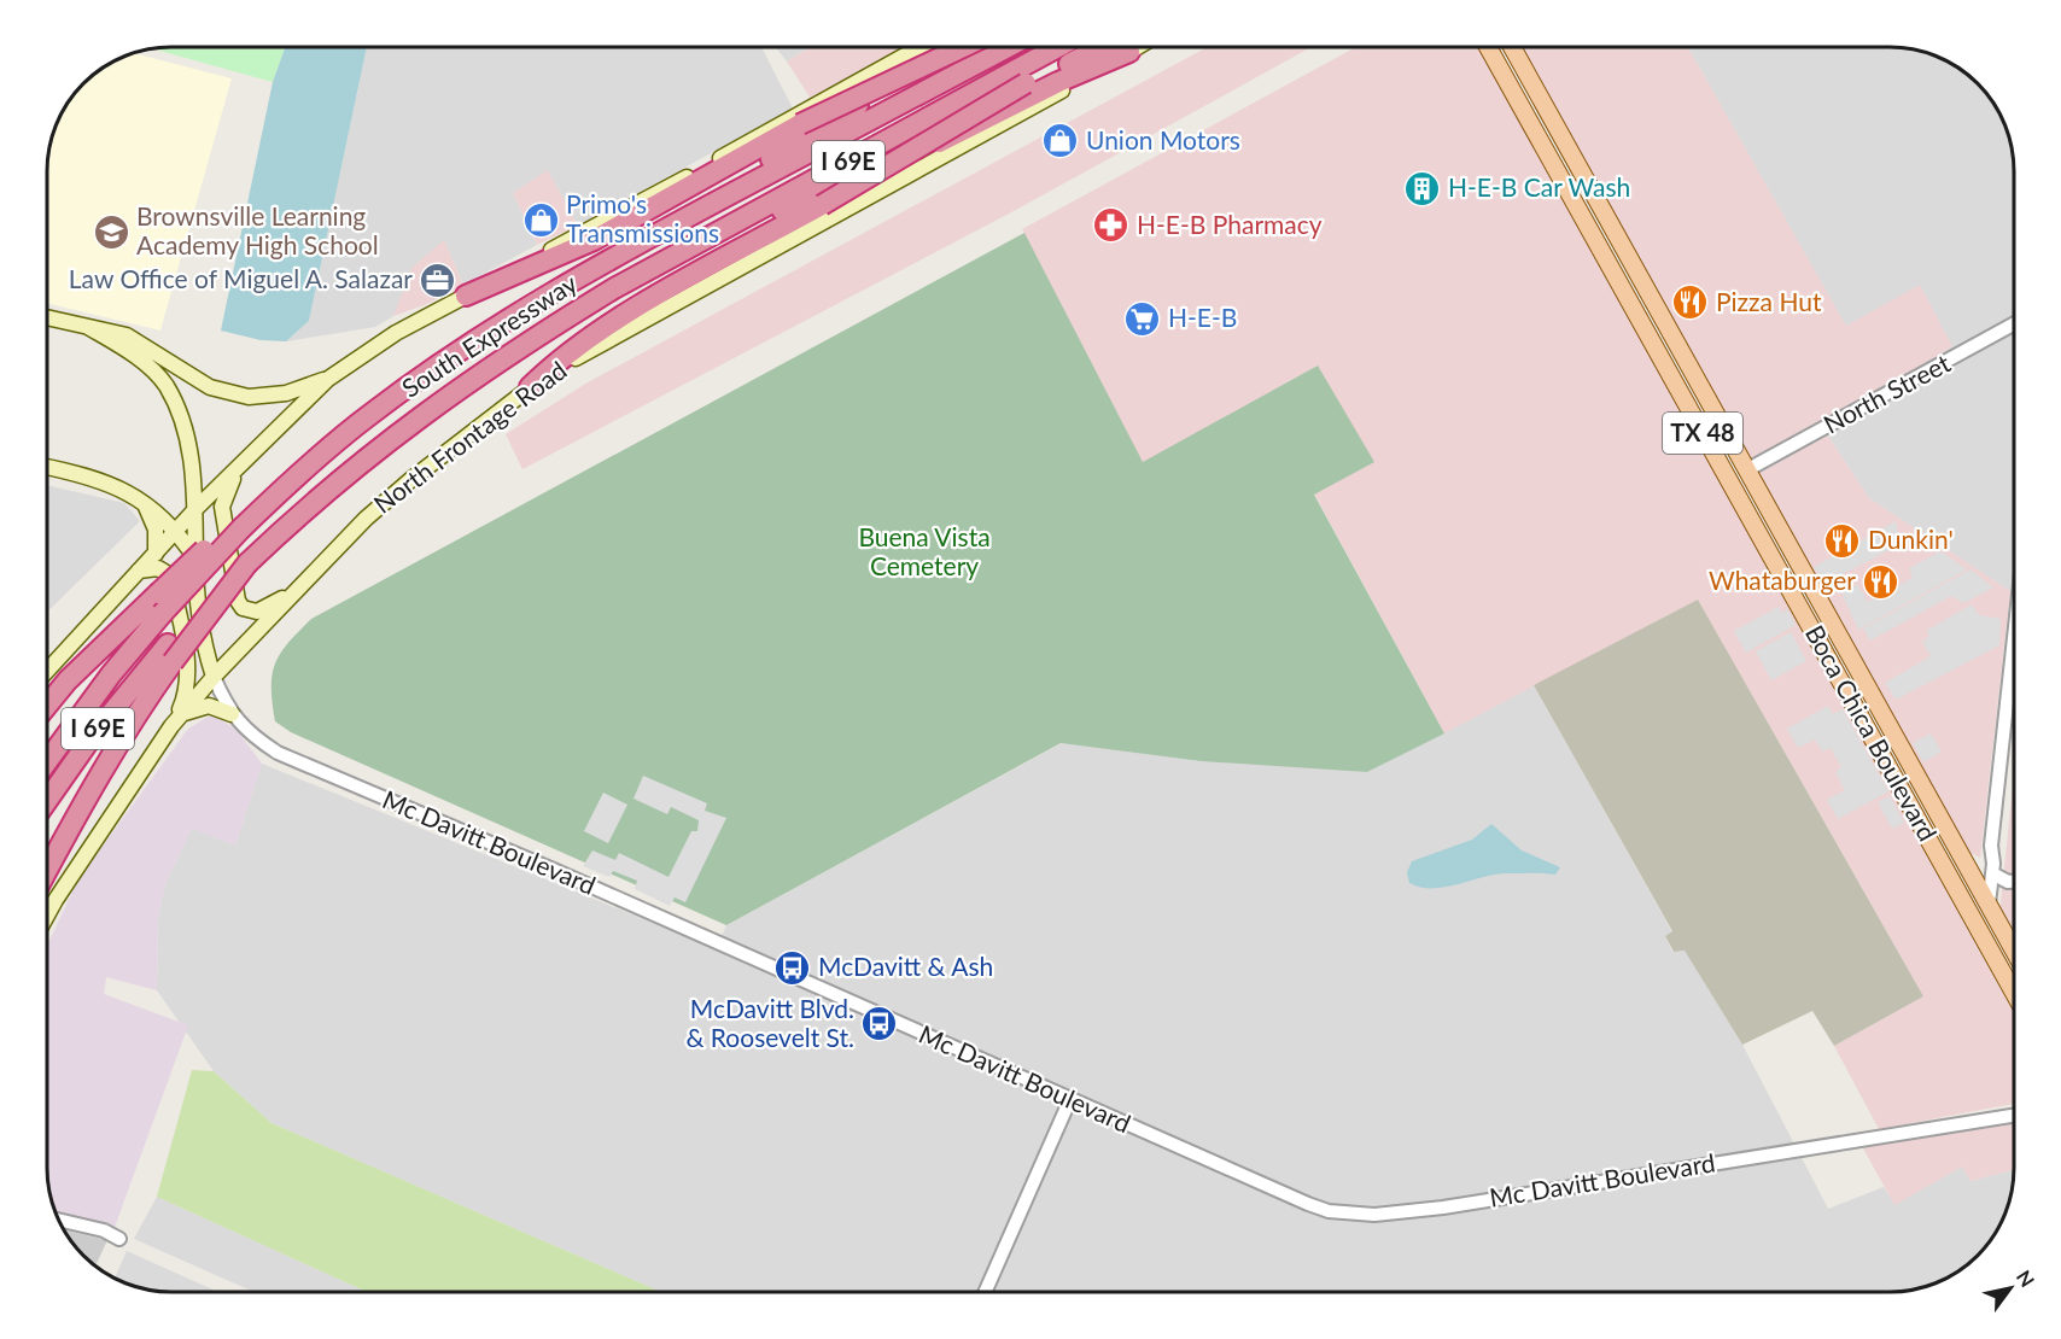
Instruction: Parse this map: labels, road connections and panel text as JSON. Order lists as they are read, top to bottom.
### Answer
{
  "streets": {
    "highway": ["I 69E", "South Expressway"],
    "main road": [
      "TX 48",
      "North Frontage Road",
      "Boca Chica Boulevard",
      "Mc Davitt Boulevard"
    ],
    "street": ["North Street"]
  },
  "crossings": [
    ["South Expressway", "Mc Davitt Boulevard"],
    ["North Street", "Boca Chica Boulevard"],
    ["North Frontage Road", "Mc Davitt Boulevard"]
  ],
  "parks": ["Buena Vista Cemetery"],
  "places": {
    "shop": ["Union Motors", "Primo's Transmissions"],
    "building": ["H-E-B Car Wash"],
    "pharmacy": ["H-E-B Pharmacy"],
    "school or university": ["Brownsville Learning Academy High School"],
    "office": ["Law Office of Miguel A. Salazar"],
    "restaurant": ["Pizza Hut", "Dunkin'", "Whataburger"],
    "supermarket": ["H-E-B"],
    "bus stop": ["McDavitt & Ash", "McDavitt Blvd. & Roosevelt St."]
  },
  "north": "top right"
}
